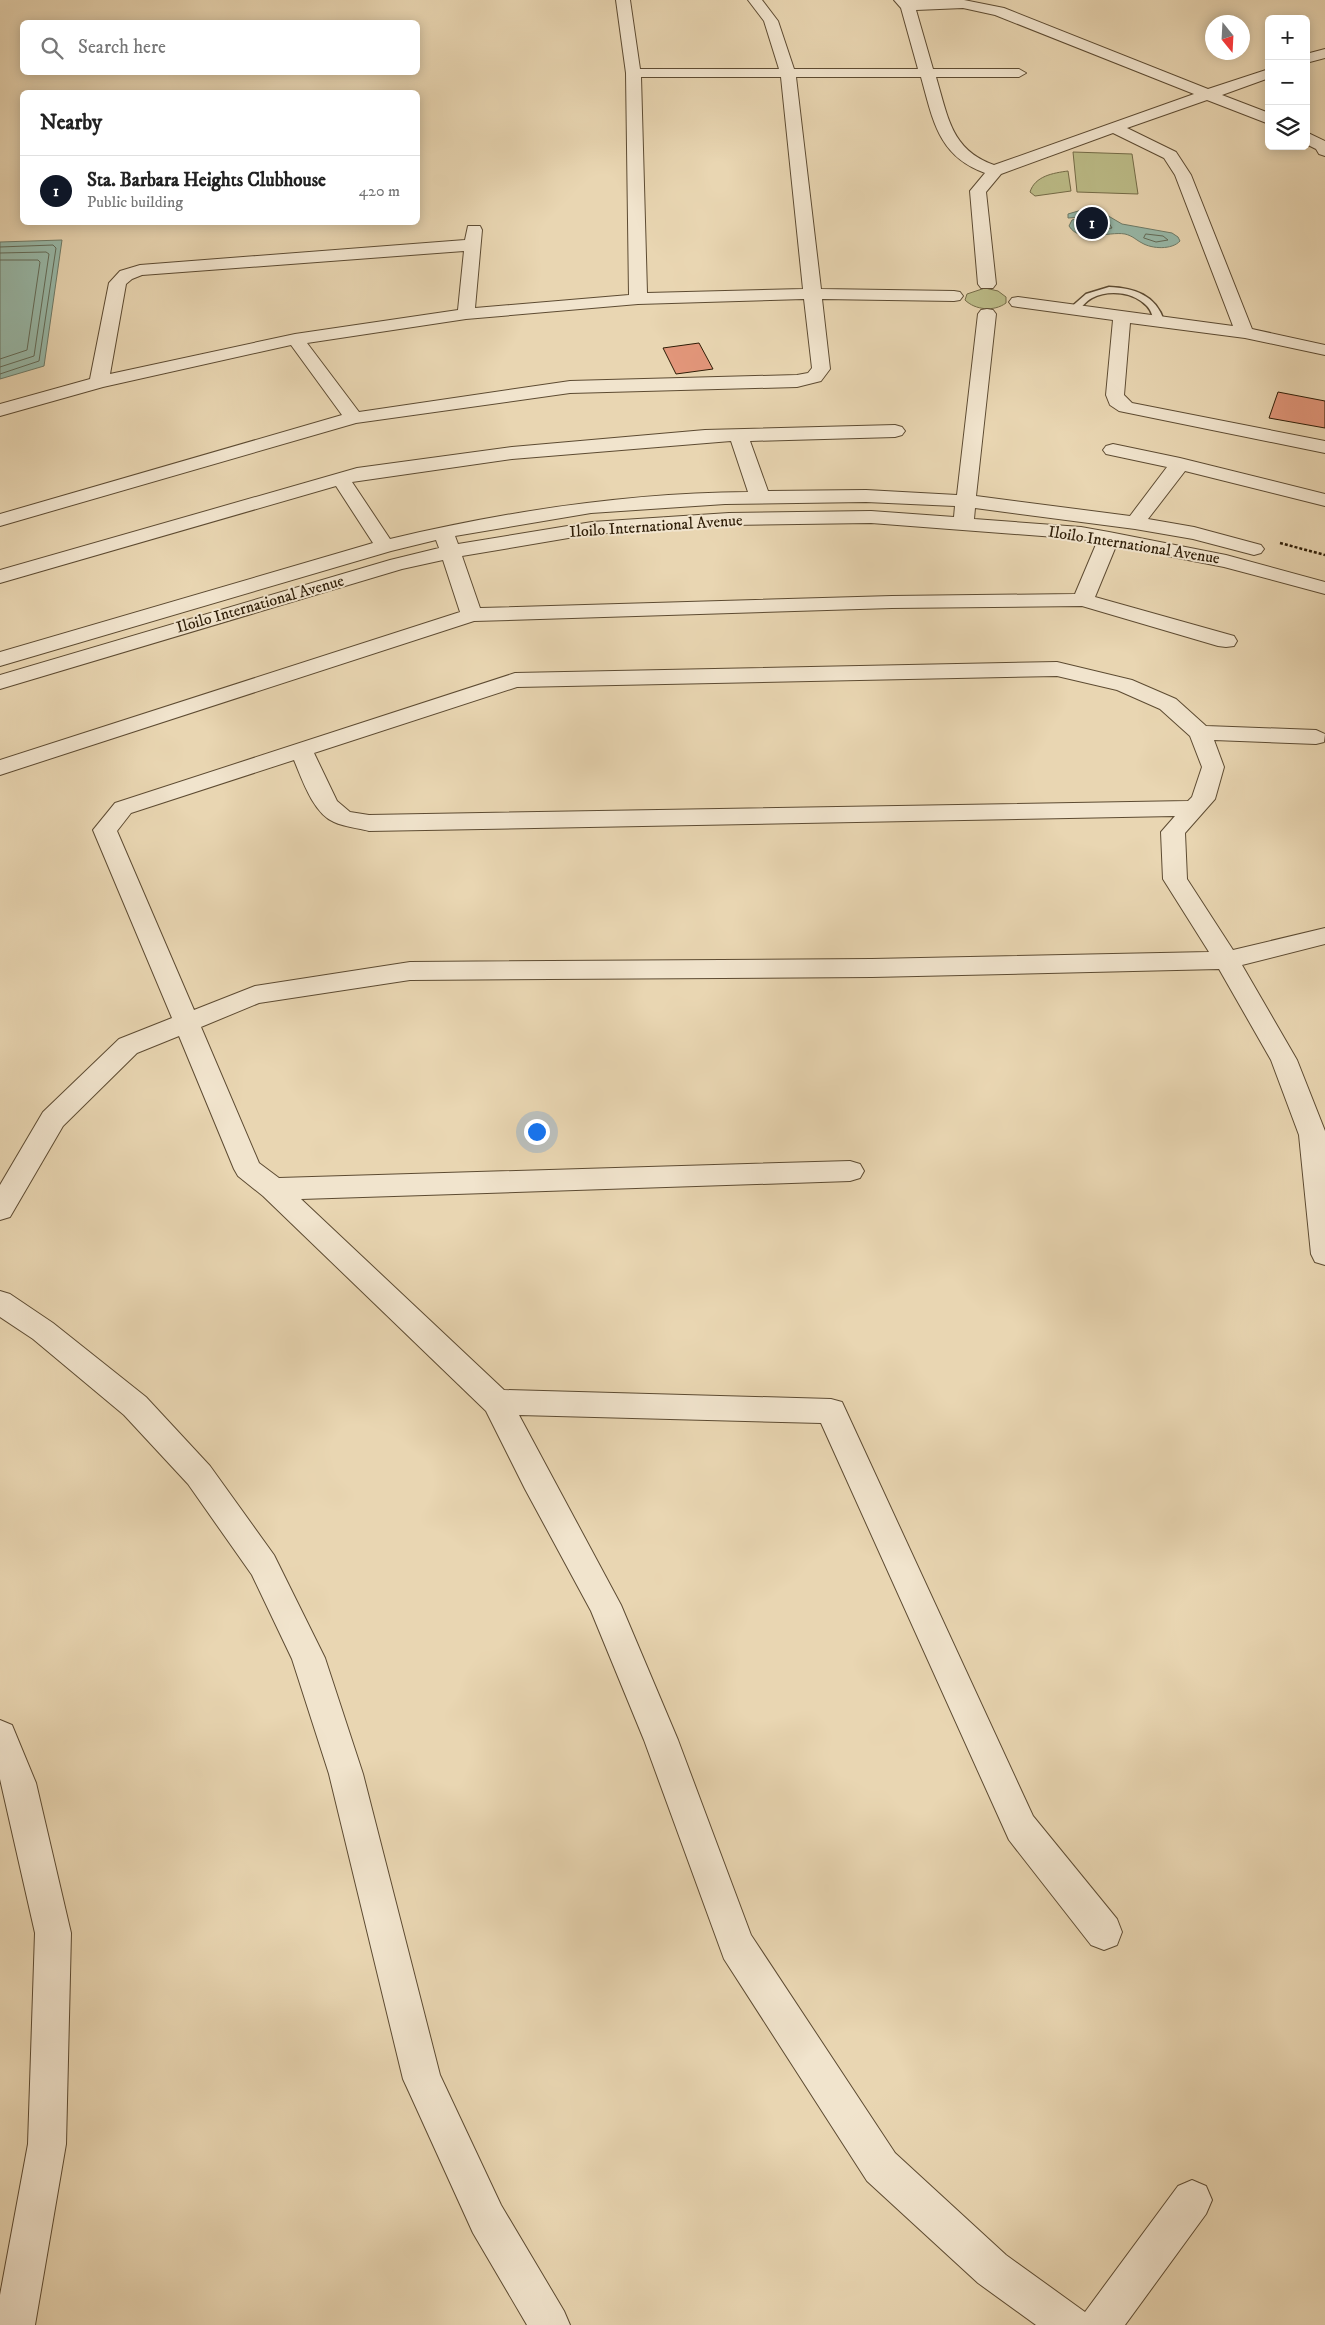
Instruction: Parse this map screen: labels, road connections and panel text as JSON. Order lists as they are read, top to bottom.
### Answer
{
  "streets": {
    "street": ["Iloilo International Avenue"]
  },
  "north": "bottom",
  "page": {
    "map_buttons": ["+", "−"],
    "search": "Search here",
    "heading": "Nearby",
    "list": [
      {
        "mark": "1",
        "name": "Sta. Barbara Heights Clubhouse",
        "note": "Public building",
        "value": "420 m"
      }
    ],
    "pins": "1"
  }
}
